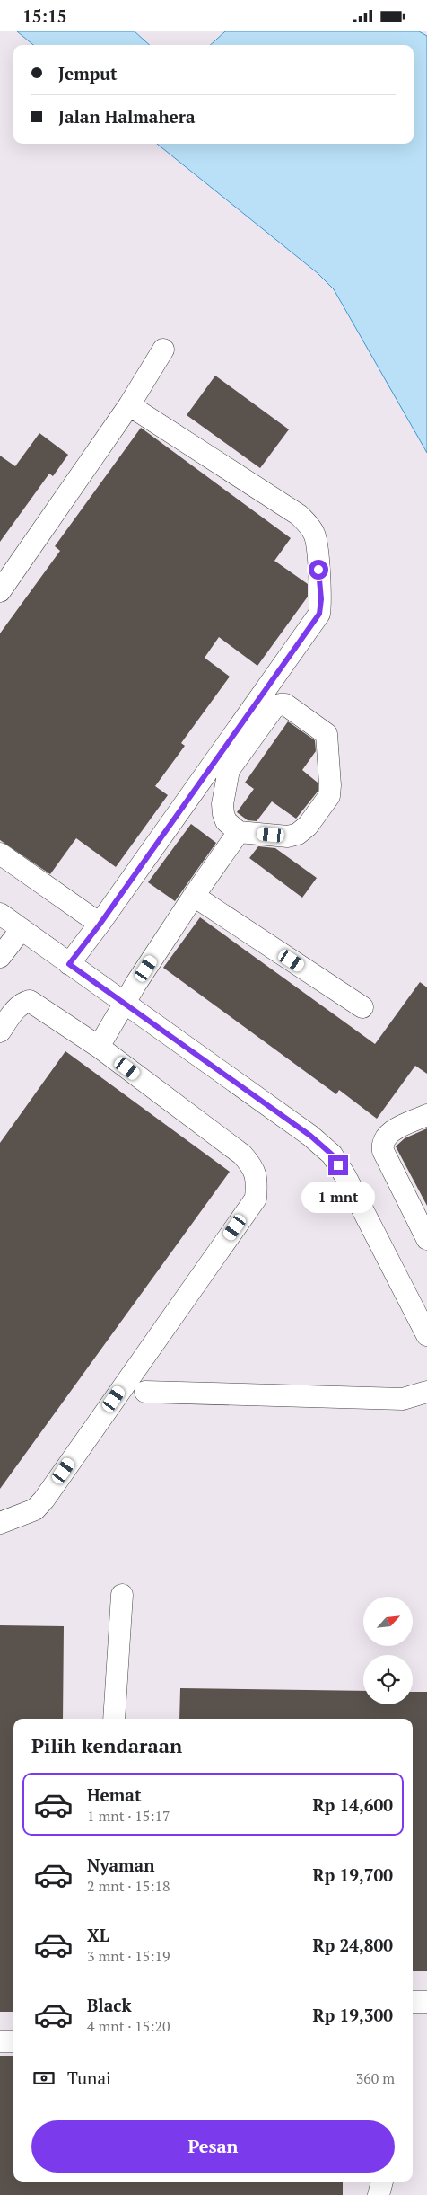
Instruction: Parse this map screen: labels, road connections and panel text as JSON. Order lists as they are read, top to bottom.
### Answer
{
  "north": "top right",
  "page": {
    "status": "15:15",
    "banner": ["Jemput", "Jalan Halmahera"],
    "bubble": "1 mnt",
    "heading": "Pilih kendaraan",
    "list": [
      {
        "name": "Hemat",
        "note": "1 mnt · 15:17",
        "value": "Rp 14,600"
      },
      {
        "name": "Nyaman",
        "note": "2 mnt · 15:18",
        "value": "Rp 19,700"
      },
      {
        "name": "XL",
        "note": "3 mnt · 15:19",
        "value": "Rp 24,800"
      },
      {
        "name": "Black",
        "note": "4 mnt · 15:20",
        "value": "Rp 19,300"
      }
    ],
    "pay": ["Tunai", "360 m"],
    "buttons": "Pesan"
  }
}
